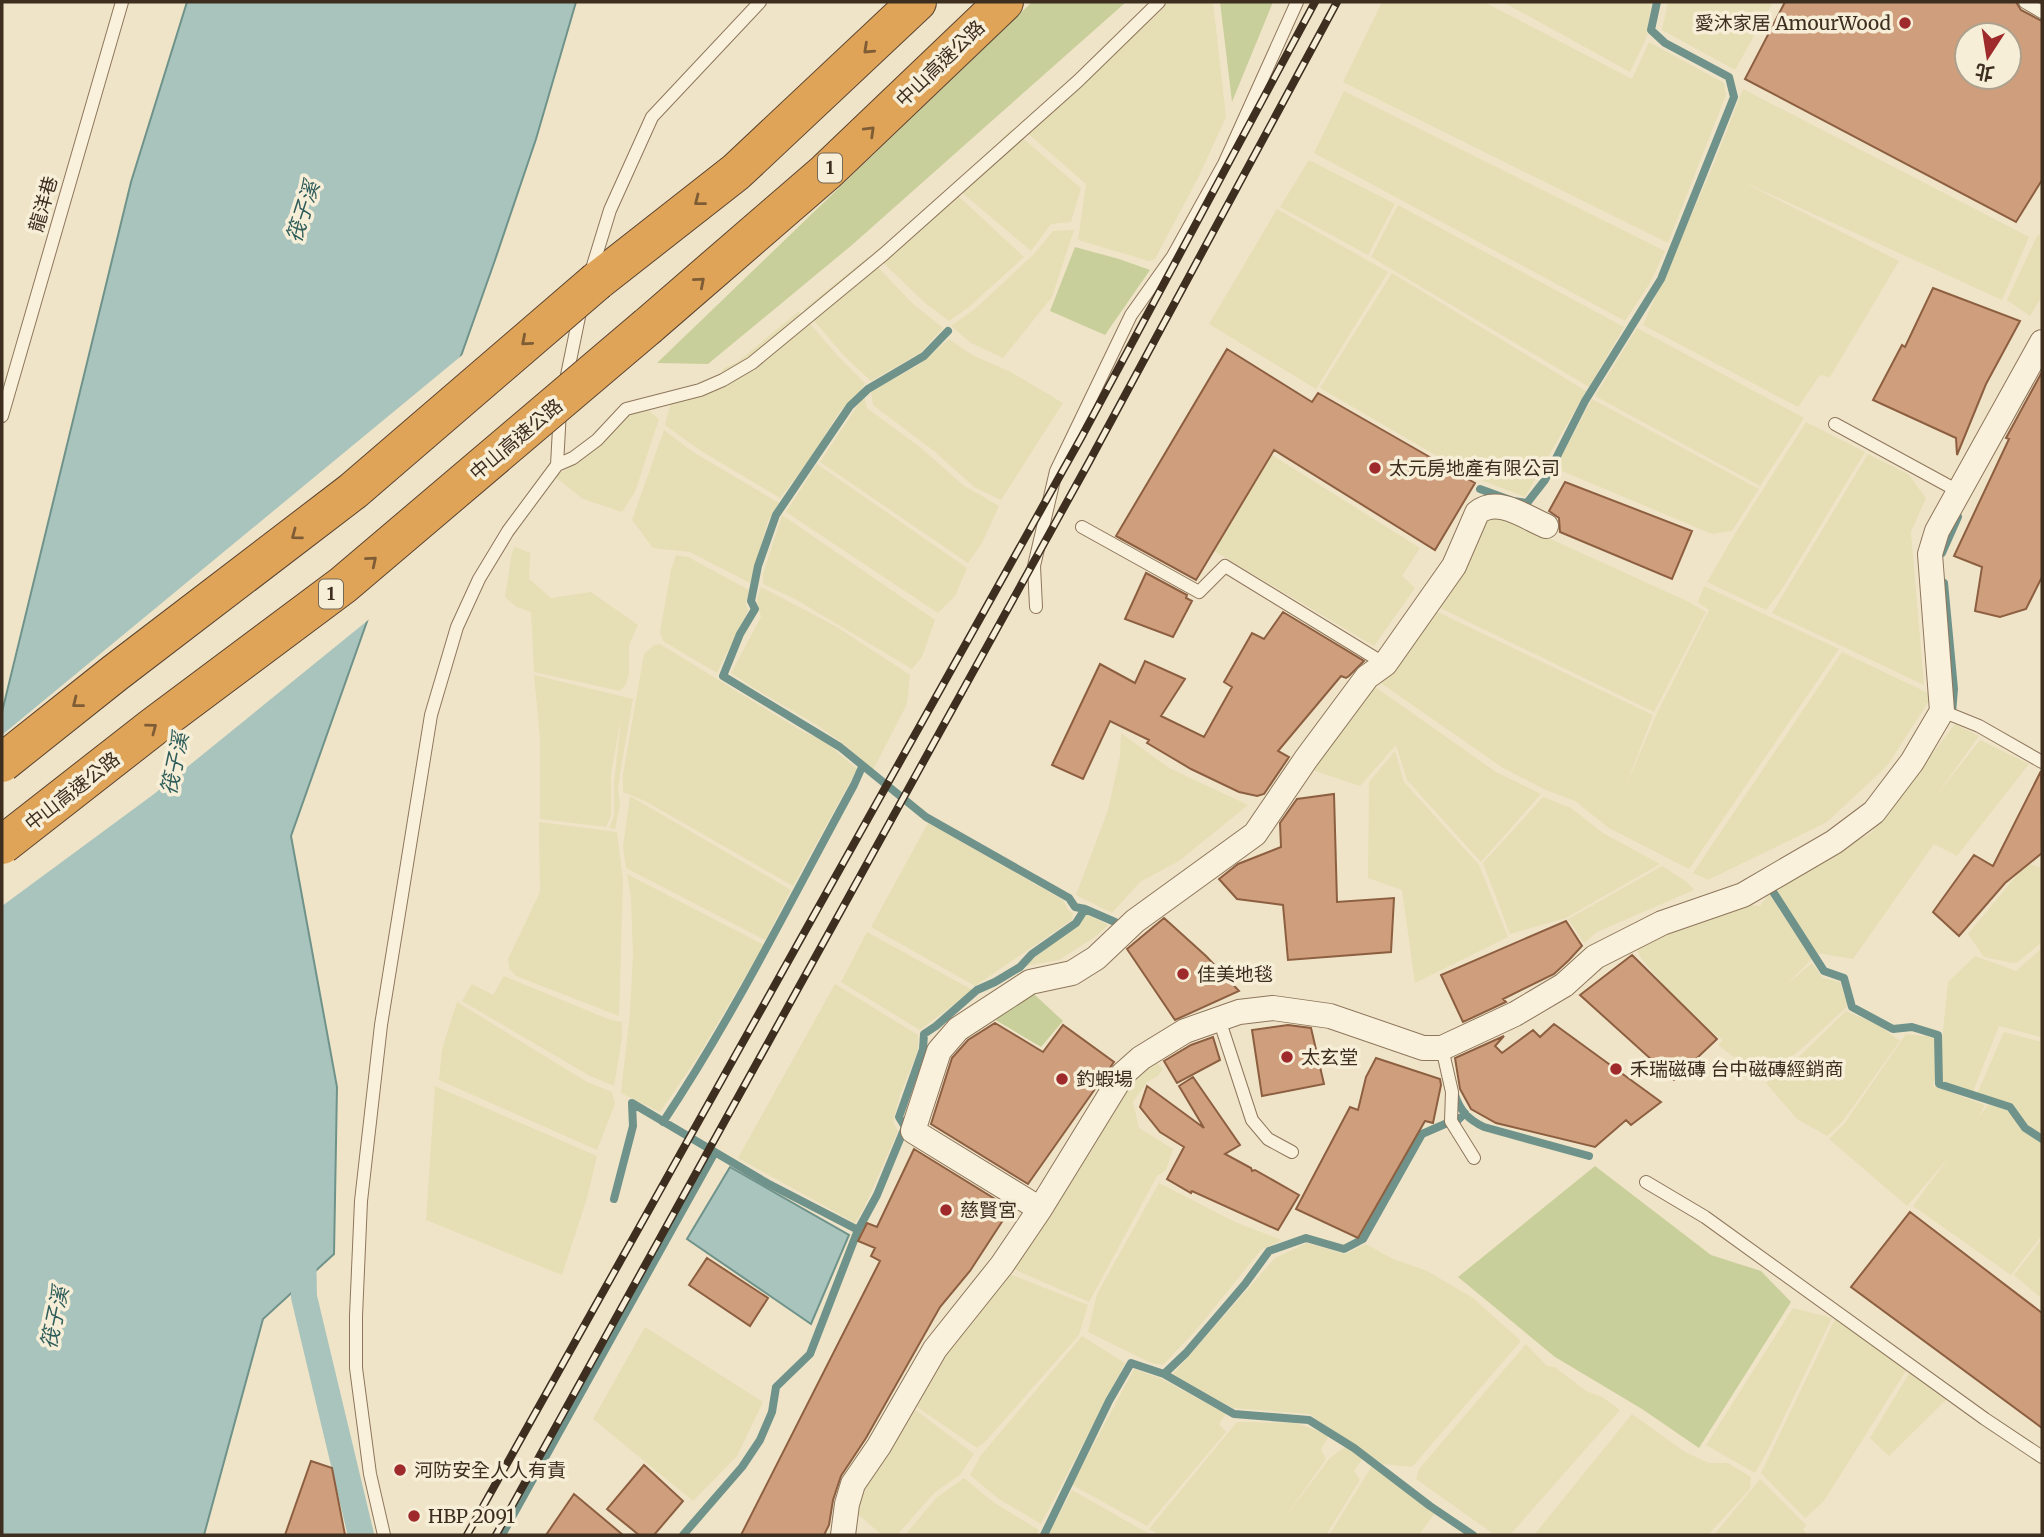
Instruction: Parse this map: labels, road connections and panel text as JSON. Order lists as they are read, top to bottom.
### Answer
{
  "streets": {
    "highway": ["中山高速公路", "1"],
    "lane": ["龍洋巷"]
  },
  "water": ["筏子溪"],
  "places": [
    "愛沐家居 AmourWood",
    "太元房地產有限公司",
    "佳美地毯",
    "太玄堂",
    "禾瑞磁磚 台中磁磚經銷商",
    "釣蝦場",
    "慈賢宮",
    "河防安全人人有責",
    "HBP 2091"
  ],
  "north": "bottom"
}
